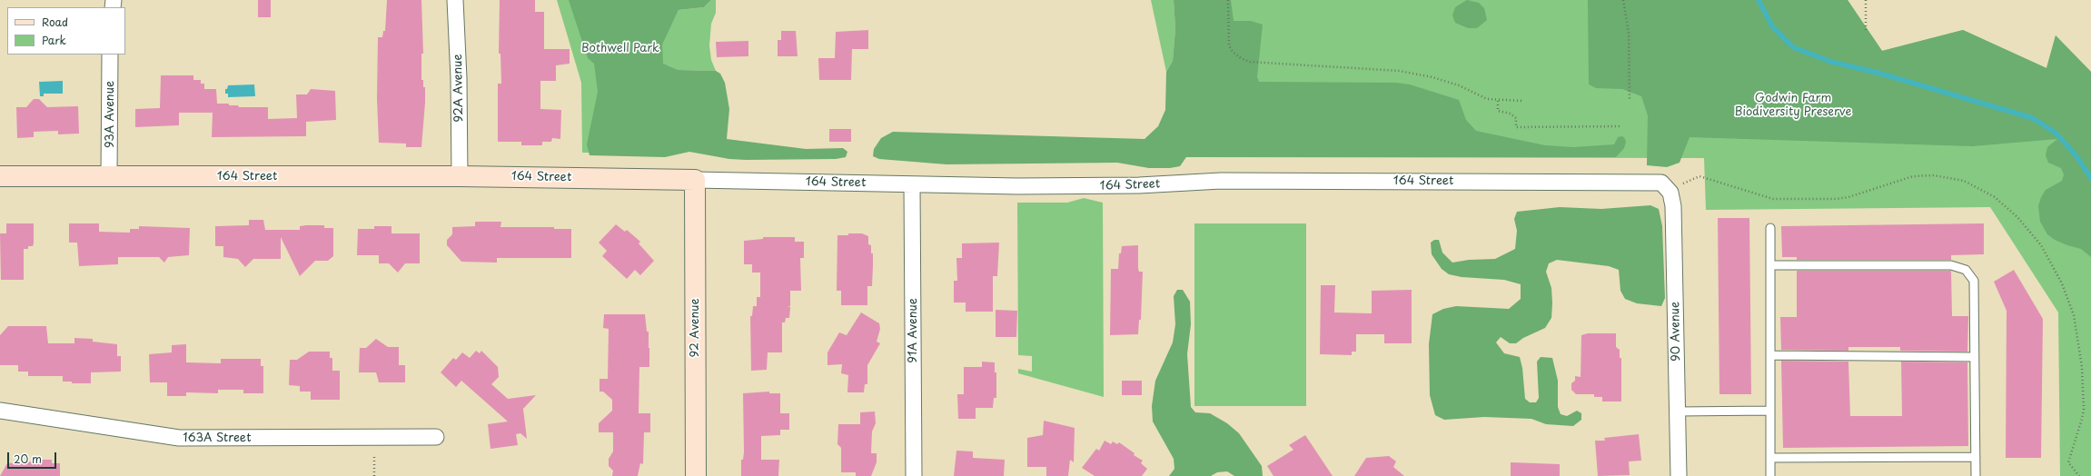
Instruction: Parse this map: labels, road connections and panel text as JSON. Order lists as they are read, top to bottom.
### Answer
{
  "streets": {
    "street": [
      "92A Avenue",
      "93A Avenue",
      "164 Street",
      "92 Avenue",
      "91A Avenue",
      "90 Avenue",
      "163A Street"
    ]
  },
  "crossings": [
    ["92A Avenue", "164 Street"],
    ["93A Avenue", "164 Street"],
    ["164 Street", "92 Avenue"],
    ["164 Street", "91A Avenue"],
    ["164 Street", "90 Avenue"]
  ],
  "parks": ["Bothwell Park", "Godwin Farm Biodiversity Preserve"],
  "legend": ["Road", "Park"],
  "scale_bar": "20 m"
}
